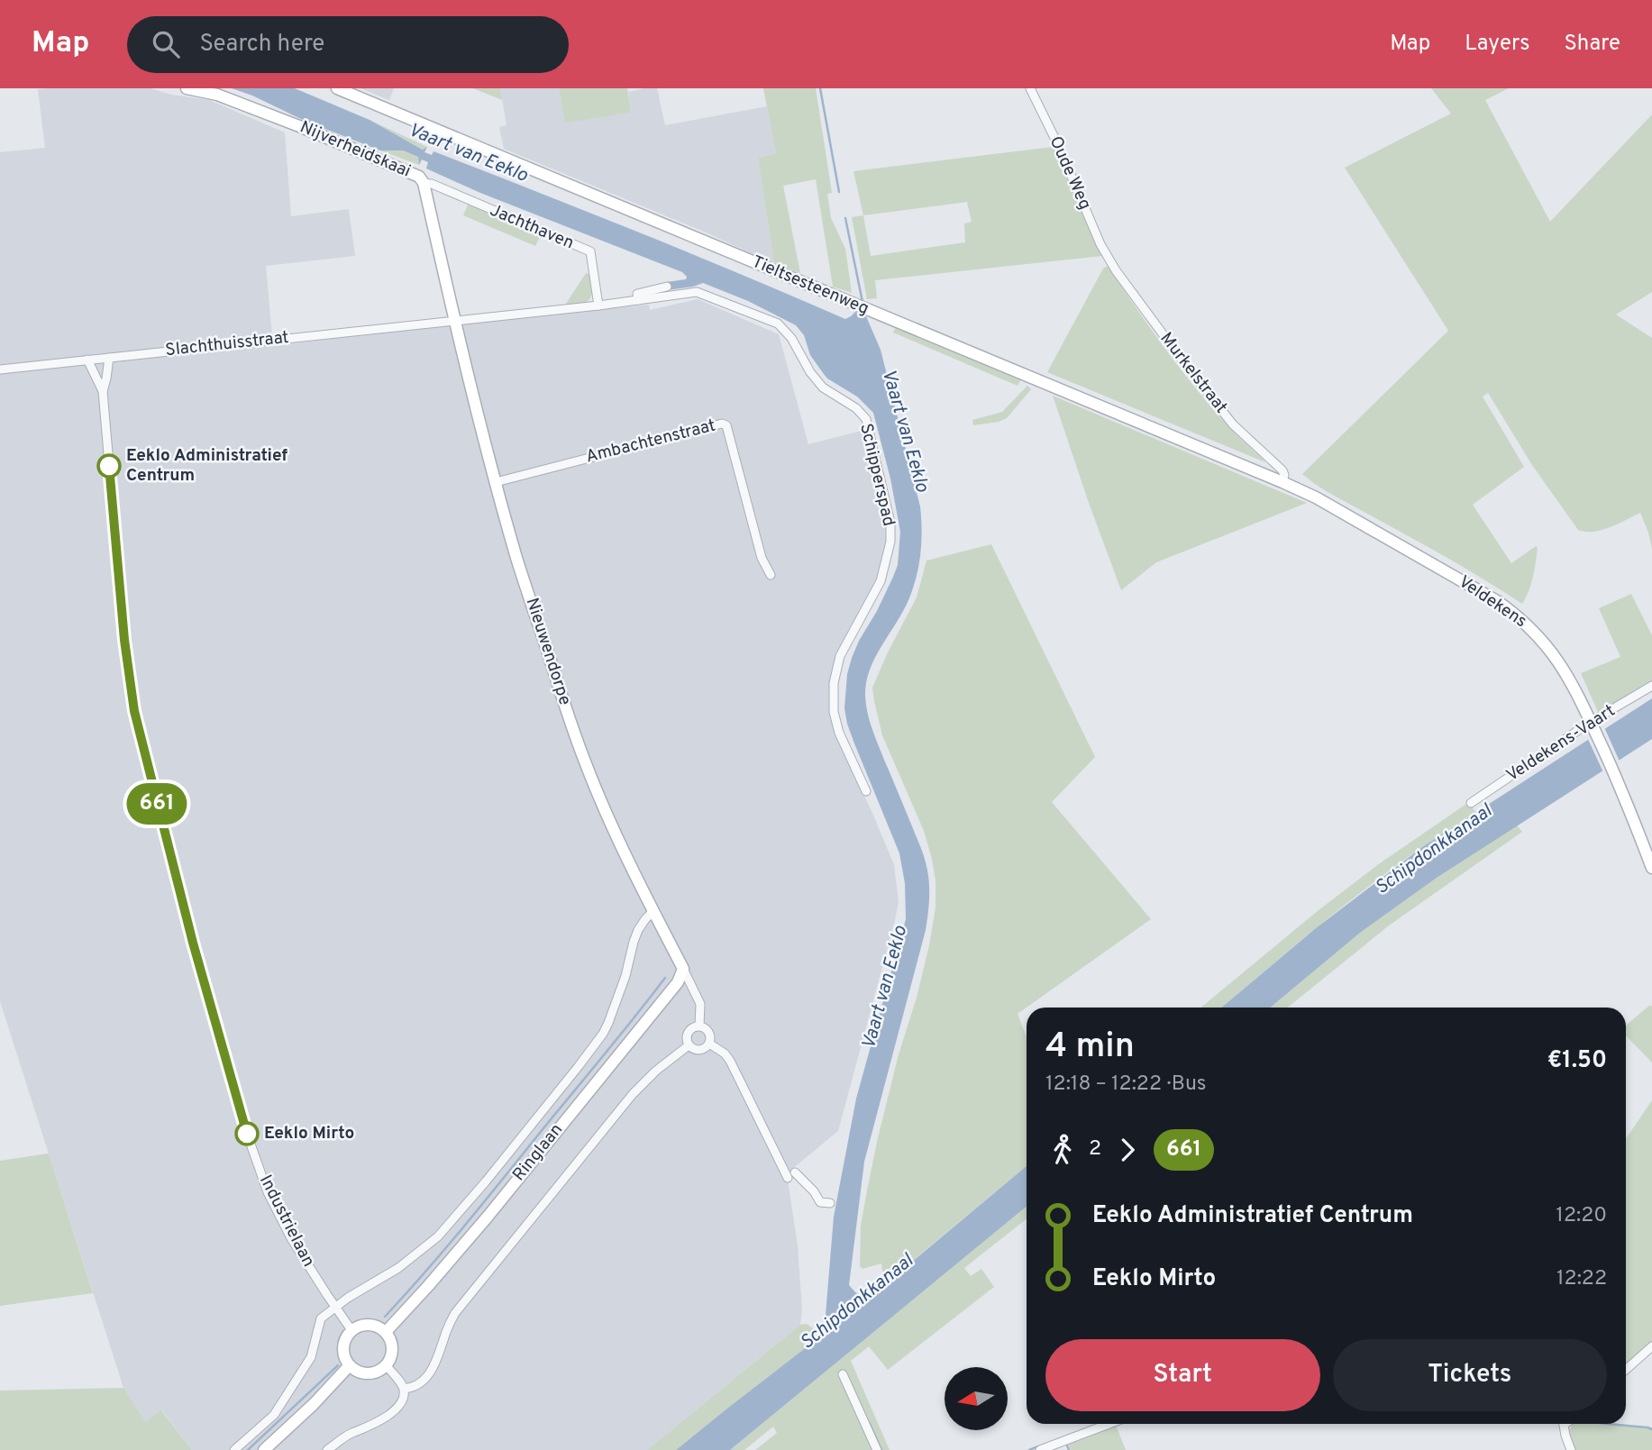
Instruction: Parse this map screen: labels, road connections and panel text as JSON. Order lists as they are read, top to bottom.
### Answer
{
  "streets": {
    "main road": [
      "Nijverheidskaai",
      "Tieltsesteenweg",
      "Veldekens",
      "Nieuwendorpe",
      "Ringlaan"
    ],
    "street": [
      "Oude Weg",
      "Jachthaven",
      "Slachthuisstraat",
      "Murkelstraat",
      "Ambachtenstraat",
      "Schipperspad",
      "Veldekens-Vaart",
      "Industrielaan"
    ]
  },
  "crossings": [
    ["Nijverheidskaai", "Jachthaven"],
    ["Nijverheidskaai", "Slachthuisstraat"],
    ["Nijverheidskaai", "Nieuwendorpe"],
    ["Oude Weg", "Murkelstraat"],
    ["Jachthaven", "Slachthuisstraat"],
    ["Jachthaven", "Schipperspad"],
    ["Tieltsesteenweg", "Murkelstraat"],
    ["Tieltsesteenweg", "Veldekens"],
    ["Slachthuisstraat", "Schipperspad"],
    ["Slachthuisstraat", "Nieuwendorpe"],
    ["Slachthuisstraat", "Industrielaan"],
    ["Murkelstraat", "Veldekens"],
    ["Ambachtenstraat", "Nieuwendorpe"],
    ["Veldekens", "Veldekens-Vaart"],
    ["Nieuwendorpe", "Ringlaan"],
    ["Ringlaan", "Industrielaan"]
  ],
  "water": ["Vaart van Eeklo", "Schipdonkkanaal"],
  "places": ["Eeklo Administratief Centrum", "Eeklo Mirto"],
  "lines": ["bus line 661"],
  "north": "left",
  "page": {
    "header": "Map",
    "search": "Search here",
    "nav": ["Map", "Layers", "Share"],
    "on_map": "661",
    "heading": ["4 min", "12:18 – 12:22 · Bus", "€1.50"],
    "legs": ["2", "661"],
    "list": [
      {
        "name": "Eeklo Administratief Centrum",
        "value": "12:20"
      },
      {
        "name": "Eeklo Mirto",
        "value": "12:22"
      }
    ],
    "buttons": ["Start", "Tickets"]
  }
}
